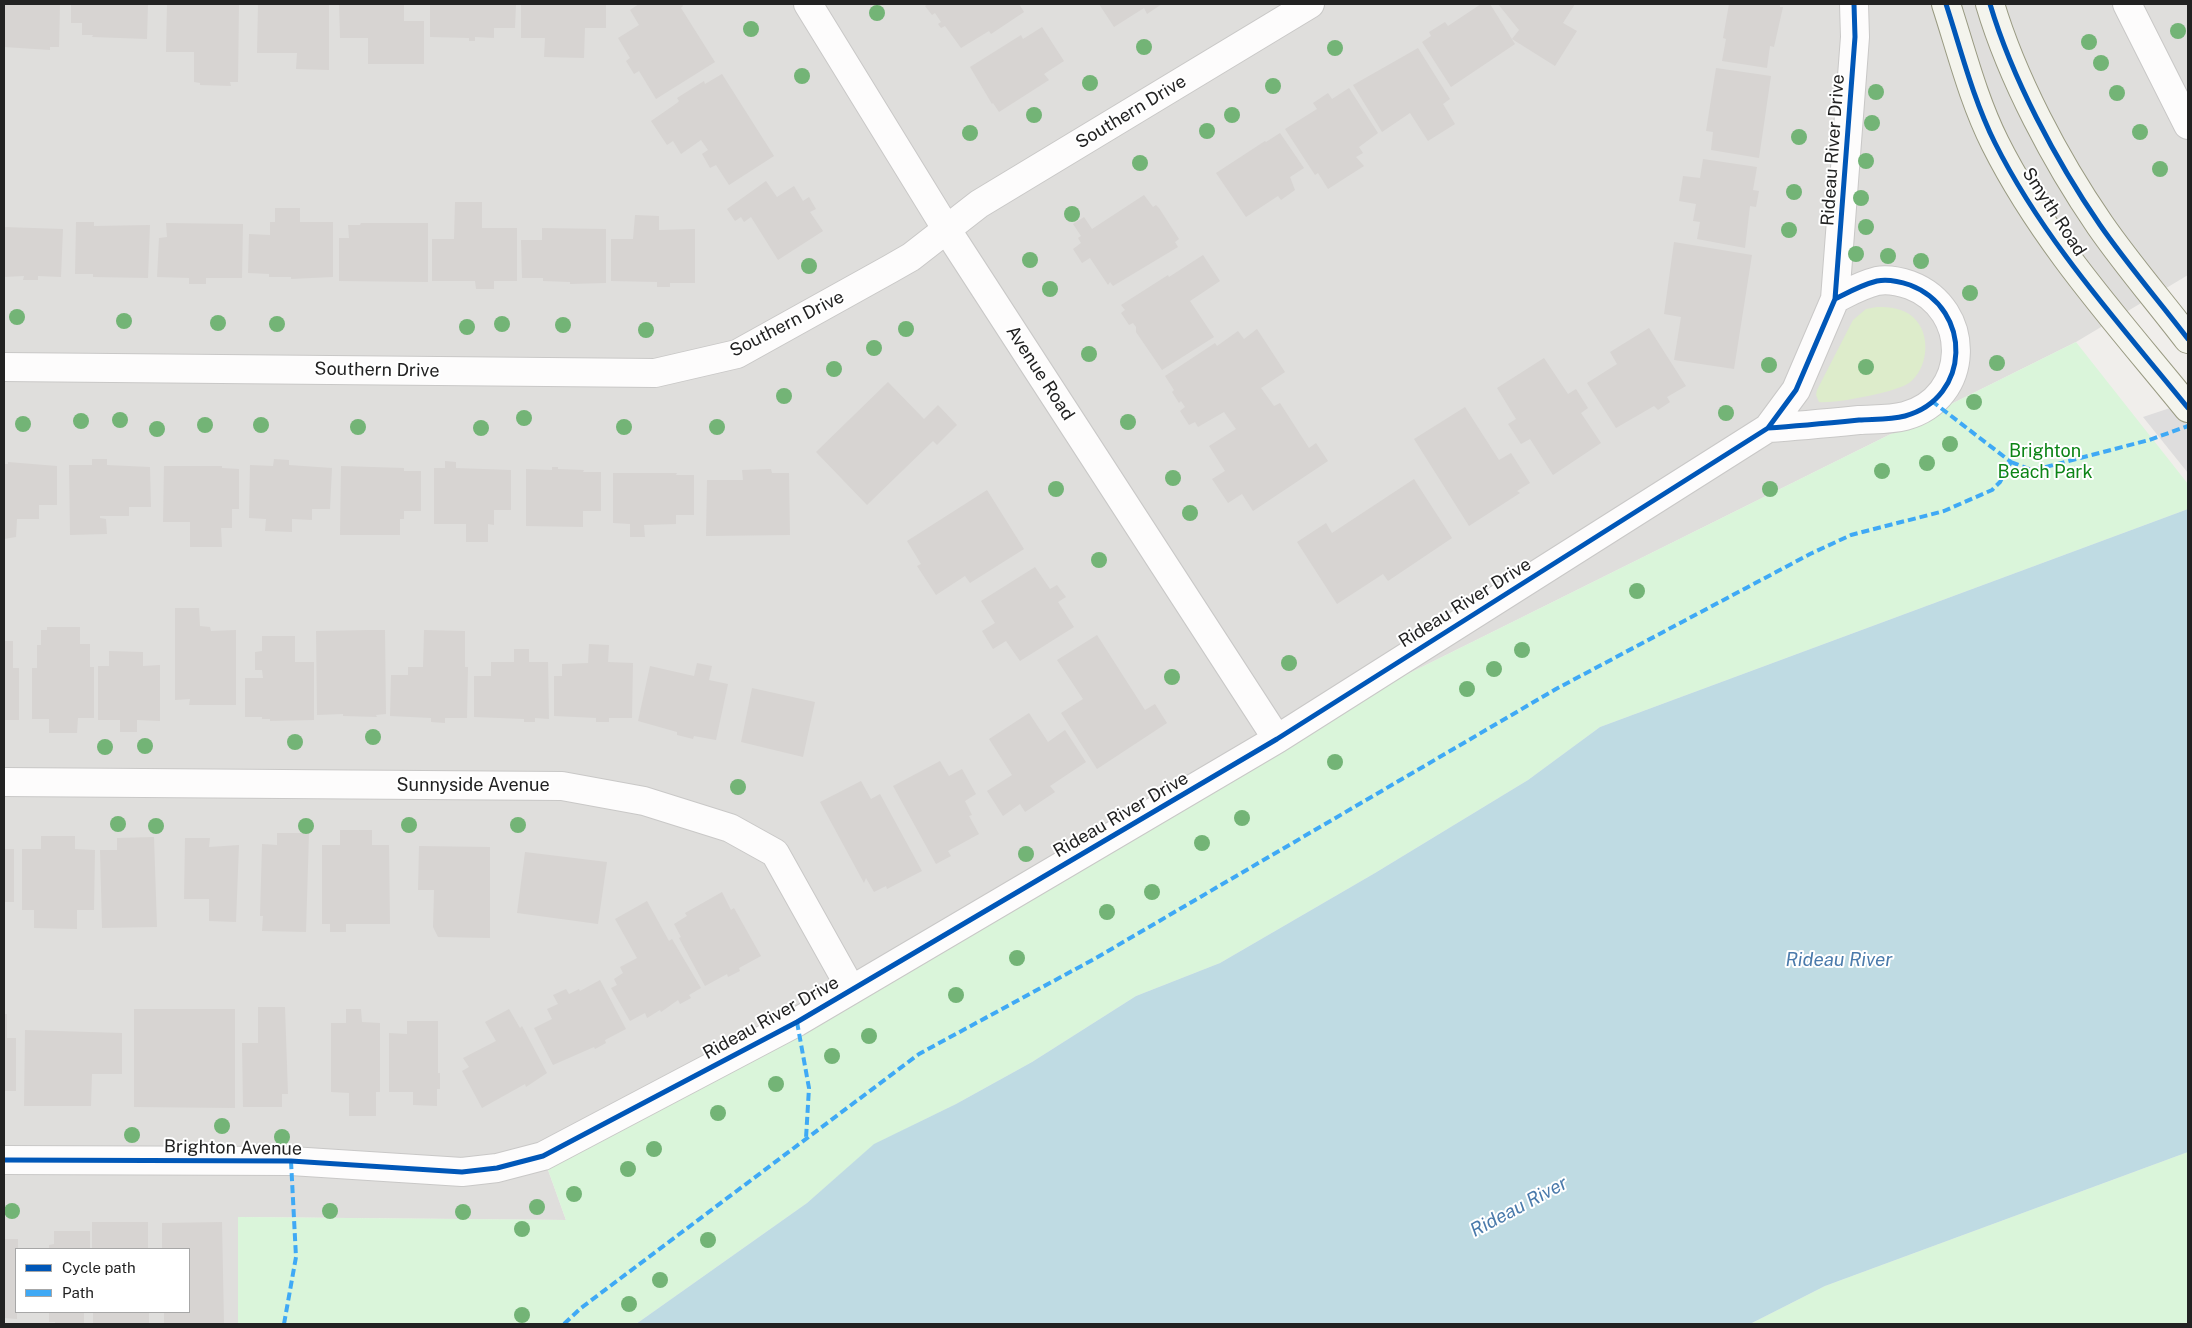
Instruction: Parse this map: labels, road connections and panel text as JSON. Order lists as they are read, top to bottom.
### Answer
{
  "streets": {
    "main road": ["Smyth Road"],
    "street": [
      "Southern Drive",
      "Rideau River Drive",
      "Avenue Road",
      "Sunnyside Avenue",
      "Brighton Avenue"
    ]
  },
  "crossings": [
    ["Southern Drive", "Avenue Road"],
    ["Rideau River Drive", "Avenue Road"],
    ["Rideau River Drive", "Sunnyside Avenue"],
    ["Rideau River Drive", "Brighton Avenue"]
  ],
  "water": ["Rideau River"],
  "parks": ["Brighton Beach Park"],
  "legend": ["Cycle path", "Path"]
}
